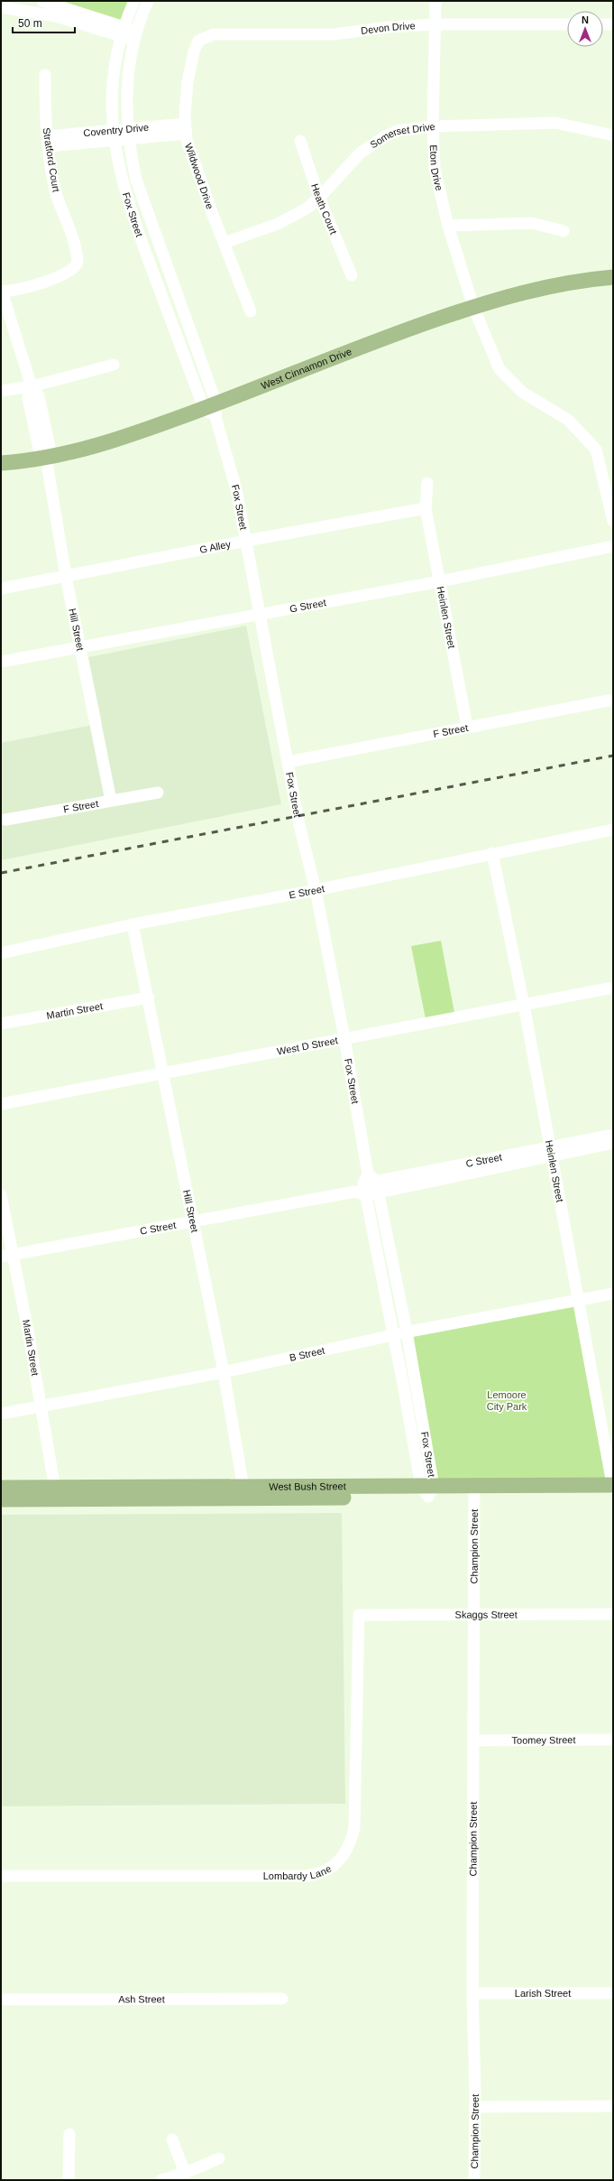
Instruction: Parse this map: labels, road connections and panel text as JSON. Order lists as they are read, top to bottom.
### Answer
{
  "streets": {
    "main road": ["West Cinnamon Drive", "West Bush Street"],
    "street": [
      "Devon Drive",
      "Coventry Drive",
      "Somerset Drive",
      "Stratford Court",
      "Eton Drive",
      "Wildwood Drive",
      "Heath Court",
      "Fox Street",
      "G Alley",
      "G Street",
      "Heinlen Street",
      "Hill Street",
      "F Street",
      "E Street",
      "Martin Street",
      "West D Street",
      "C Street",
      "B Street",
      "Champion Street",
      "Skaggs Street",
      "Toomey Street",
      "Lombardy Lane",
      "Larish Street",
      "Ash Street"
    ]
  },
  "crossings": [
    ["Devon Drive", "Eton Drive"],
    ["Devon Drive", "Wildwood Drive"],
    ["Coventry Drive", "Stratford Court"],
    ["Coventry Drive", "Wildwood Drive"],
    ["Coventry Drive", "Fox Street"],
    ["Somerset Drive", "Eton Drive"],
    ["Somerset Drive", "Wildwood Drive"],
    ["Somerset Drive", "Heath Court"],
    ["Stratford Court", "Hill Street"],
    ["Eton Drive", "West Cinnamon Drive"],
    ["Fox Street", "West Cinnamon Drive"],
    ["Fox Street", "G Alley"],
    ["Fox Street", "G Street"],
    ["Fox Street", "F Street"],
    ["Fox Street", "E Street"],
    ["Fox Street", "West D Street"],
    ["Fox Street", "C Street"],
    ["Fox Street", "B Street"],
    ["Fox Street", "West Bush Street"],
    ["West Cinnamon Drive", "Hill Street"],
    ["G Alley", "Heinlen Street"],
    ["G Alley", "Hill Street"],
    ["G Street", "Heinlen Street"],
    ["G Street", "Hill Street"],
    ["Heinlen Street", "F Street"],
    ["Heinlen Street", "E Street"],
    ["Heinlen Street", "West D Street"],
    ["Heinlen Street", "C Street"],
    ["Heinlen Street", "B Street"],
    ["Heinlen Street", "West Bush Street"],
    ["Hill Street", "F Street"],
    ["Hill Street", "E Street"],
    ["Hill Street", "Martin Street"],
    ["Hill Street", "West D Street"],
    ["Hill Street", "C Street"],
    ["Hill Street", "B Street"],
    ["Hill Street", "West Bush Street"],
    ["Martin Street", "C Street"],
    ["Martin Street", "B Street"],
    ["Martin Street", "West Bush Street"],
    ["West Bush Street", "Champion Street"],
    ["Champion Street", "Skaggs Street"],
    ["Champion Street", "Toomey Street"],
    ["Champion Street", "Larish Street"],
    ["Skaggs Street", "Lombardy Lane"]
  ],
  "parks": ["Lemoore City Park"],
  "scale_bar": "50 m",
  "north": "top"
}
